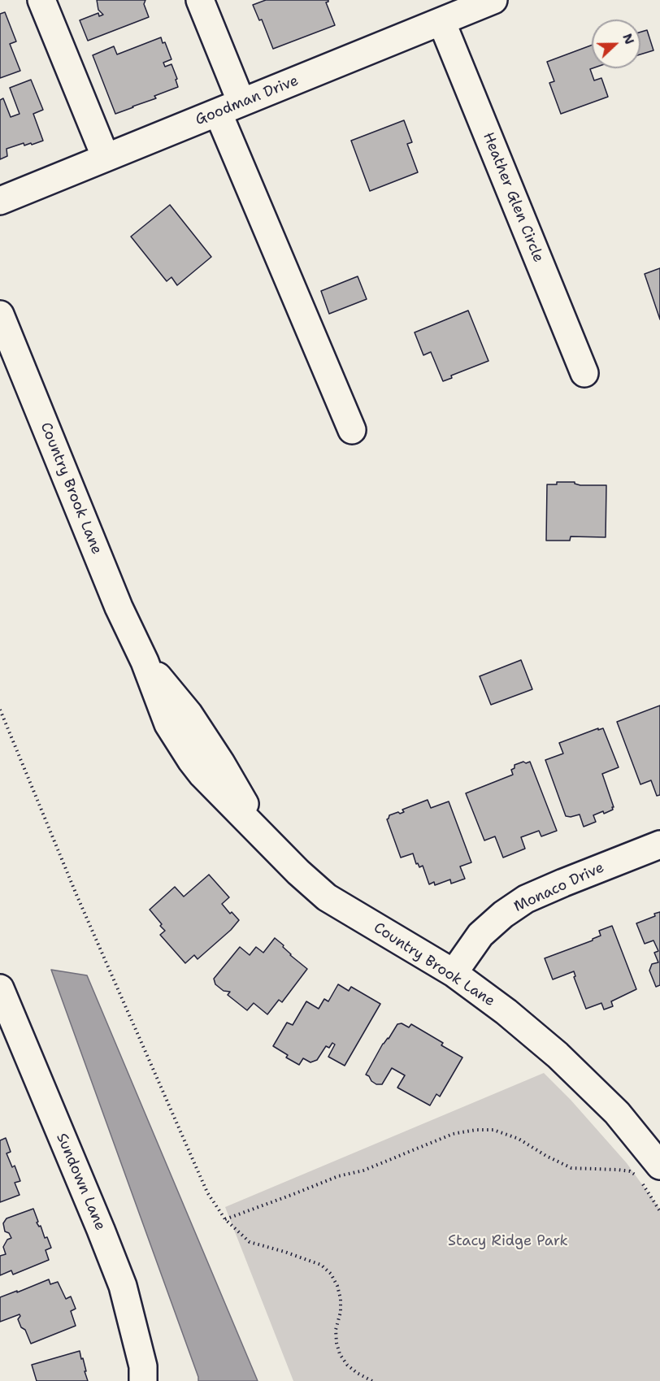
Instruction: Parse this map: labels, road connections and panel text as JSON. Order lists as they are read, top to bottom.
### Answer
{
  "streets": {
    "street": [
      "Goodman Drive",
      "Heather Glen Circle",
      "Country Brook Lane",
      "Monaco Drive",
      "Sundown Lane"
    ]
  },
  "crossings": [
    ["Goodman Drive", "Heather Glen Circle"],
    ["Country Brook Lane", "Monaco Drive"]
  ],
  "parks": ["Stacy Ridge Park"],
  "north": "right"
}
